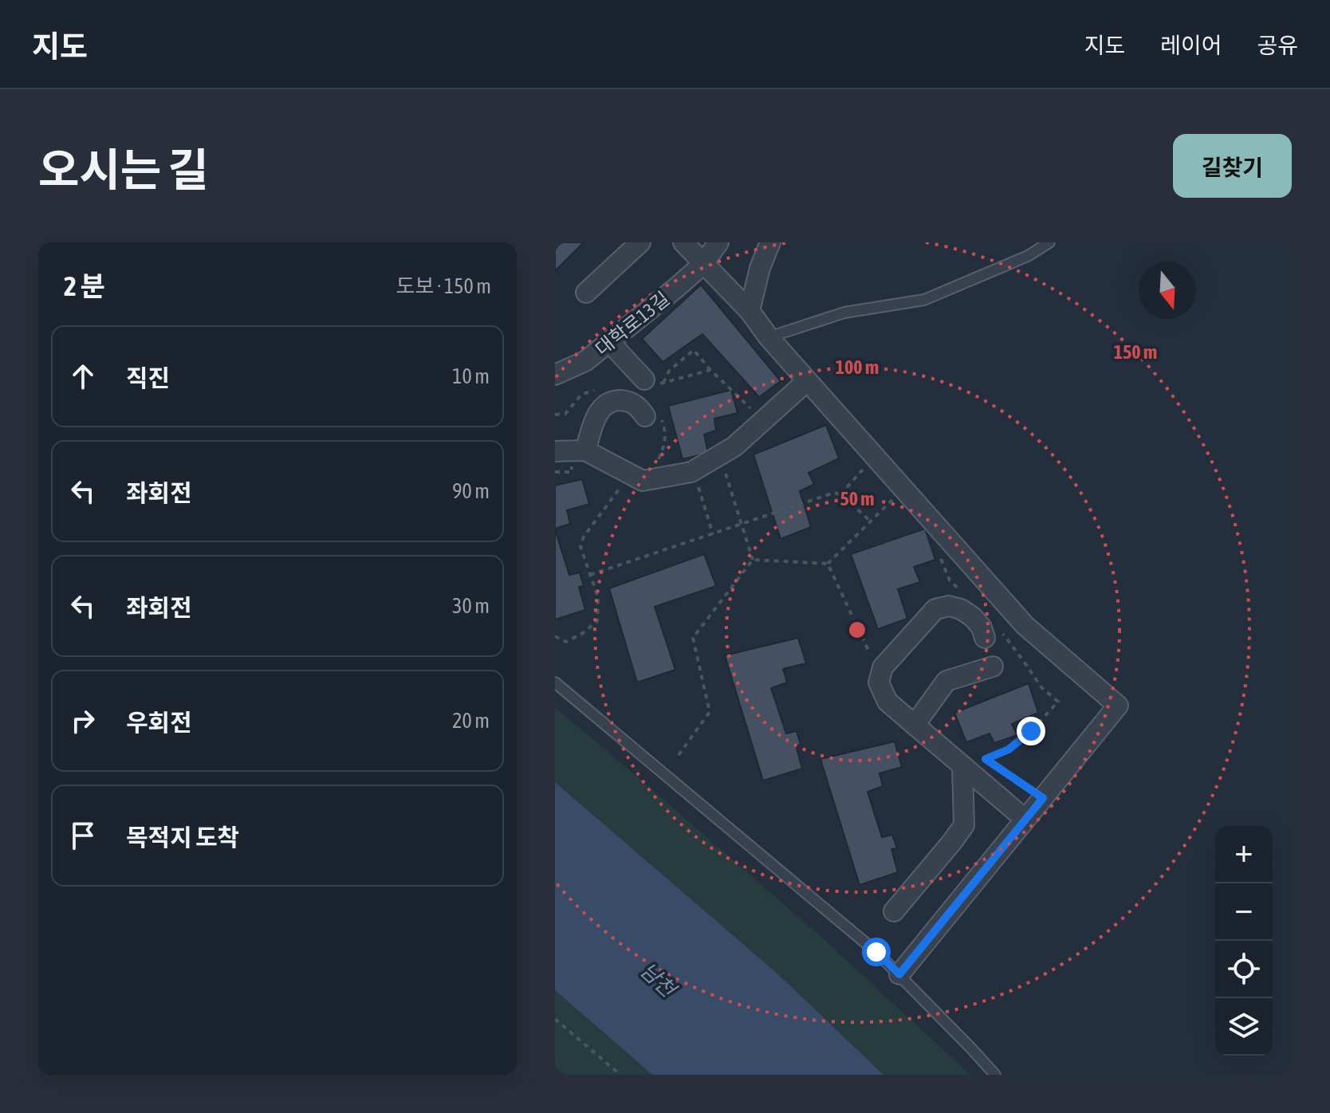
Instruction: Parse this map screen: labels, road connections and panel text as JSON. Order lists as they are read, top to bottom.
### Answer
{
  "streets": {
    "street": ["대학로13길"]
  },
  "water": ["남천"],
  "north": "bottom",
  "page": {
    "header": "지도",
    "nav": ["지도", "레이어", "공유"],
    "title": "오시는 길",
    "buttons": "길찾기",
    "heading": ["2 분", "도보 · 150 m"],
    "list": [
      ["직진", "10 m"],
      ["좌회전", "90 m"],
      ["좌회전", "30 m"],
      ["우회전", "20 m"],
      "목적지 도착"
    ],
    "map_buttons": ["+", "−"]
  },
  "rings": ["150 m", "100 m", "50 m"]
}
